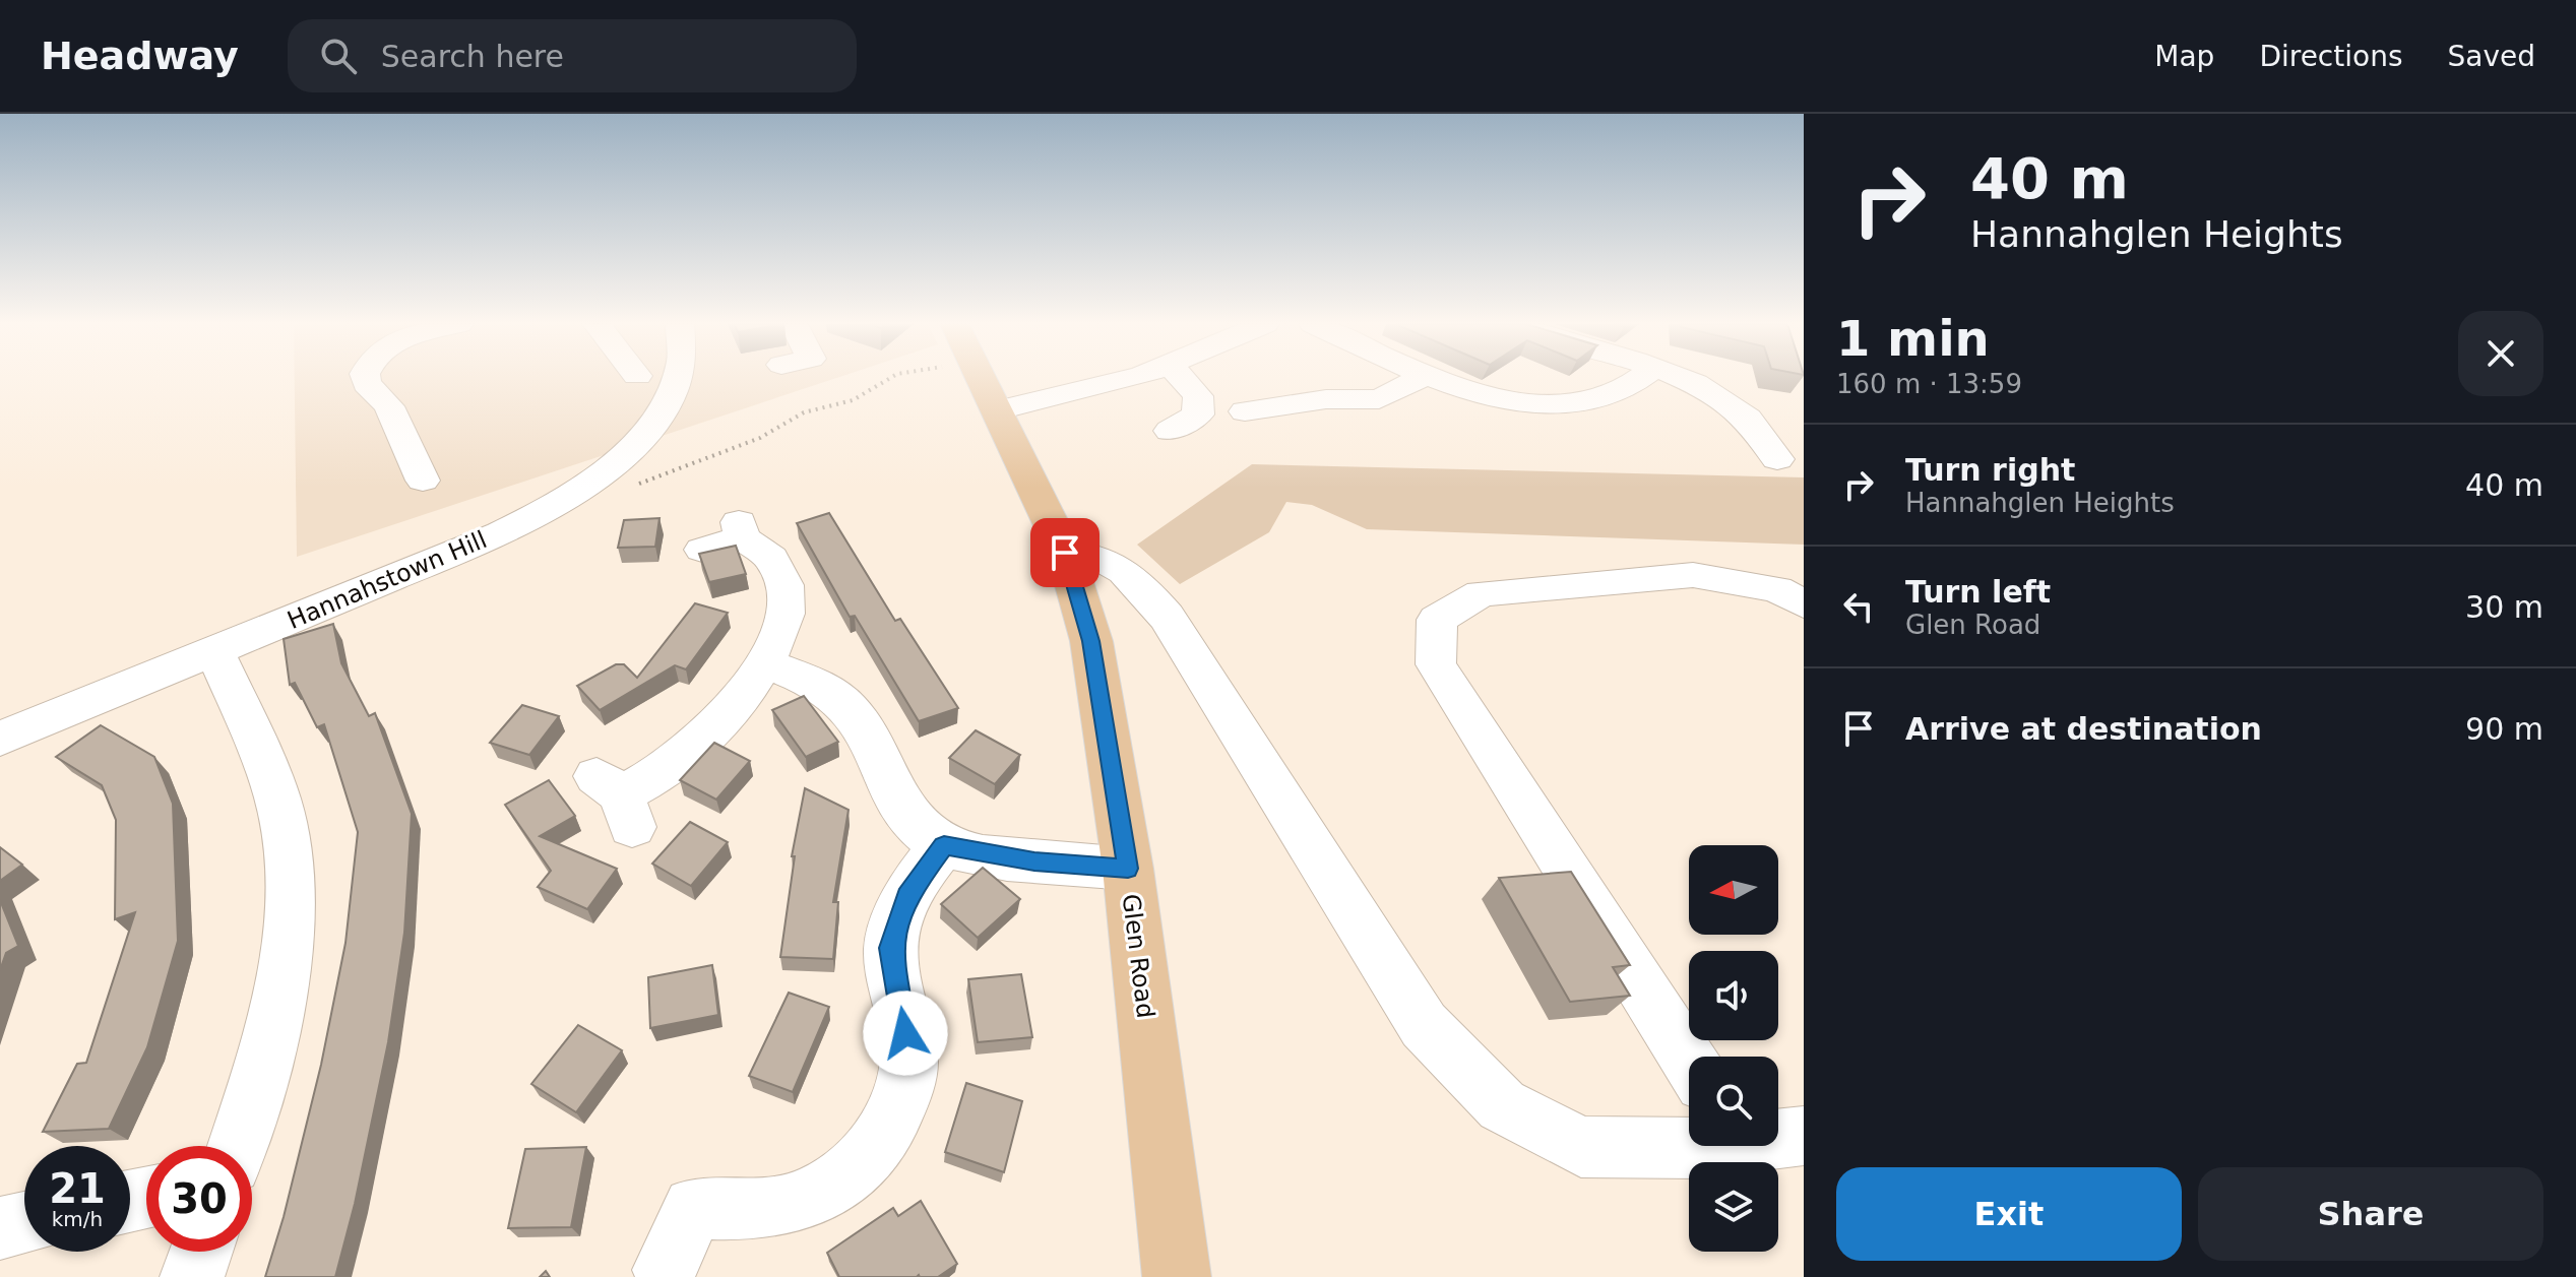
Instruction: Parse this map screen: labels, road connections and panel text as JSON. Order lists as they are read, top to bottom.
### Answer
{
  "streets": {
    "main road": ["Glen Road"],
    "street": ["Hannahstown Hill"]
  },
  "north": "left",
  "page": {
    "header": "Headway",
    "search": "Search here",
    "nav": ["Map", "Directions", "Saved"],
    "turn": ["40 m", "Hannahglen Heights"],
    "heading": ["1 min", "160 m · 13:59"],
    "list": [
      {
        "name": "Turn right",
        "note": "Hannahglen Heights",
        "value": "40 m"
      },
      {
        "name": "Turn left",
        "note": "Glen Road",
        "value": "30 m"
      },
      {
        "name": "Arrive at destination",
        "value": "90 m"
      }
    ],
    "speed": "21 km/h",
    "limit": "30",
    "buttons": ["Exit", "Share"]
  }
}
